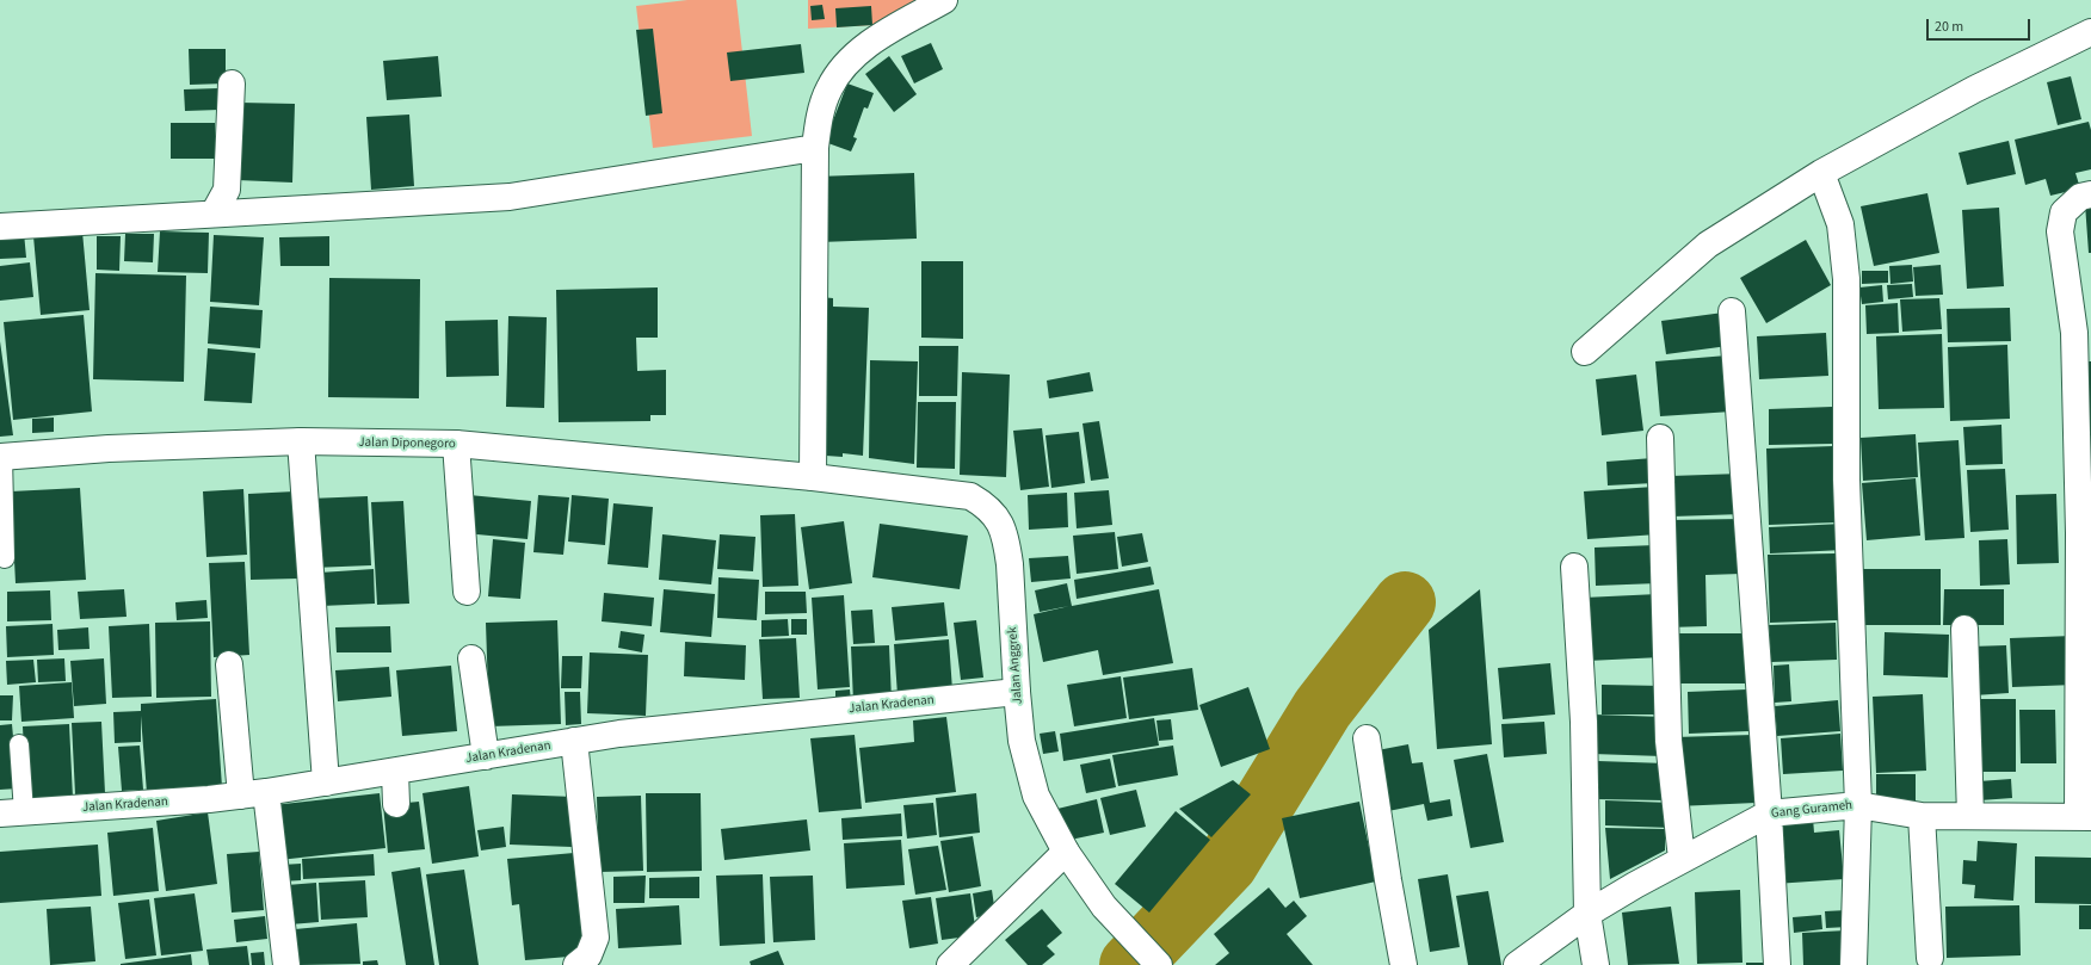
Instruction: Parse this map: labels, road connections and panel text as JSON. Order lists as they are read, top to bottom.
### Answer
{
  "streets": {
    "street": [
      "Jalan Diponegoro",
      "Jalan Anggrek",
      "Jalan Kradenan",
      "Gang Gurameh"
    ]
  },
  "crossings": [
    ["Jalan Diponegoro", "Jalan Anggrek"],
    ["Jalan Anggrek", "Jalan Kradenan"]
  ],
  "scale_bar": "20 m"
}
